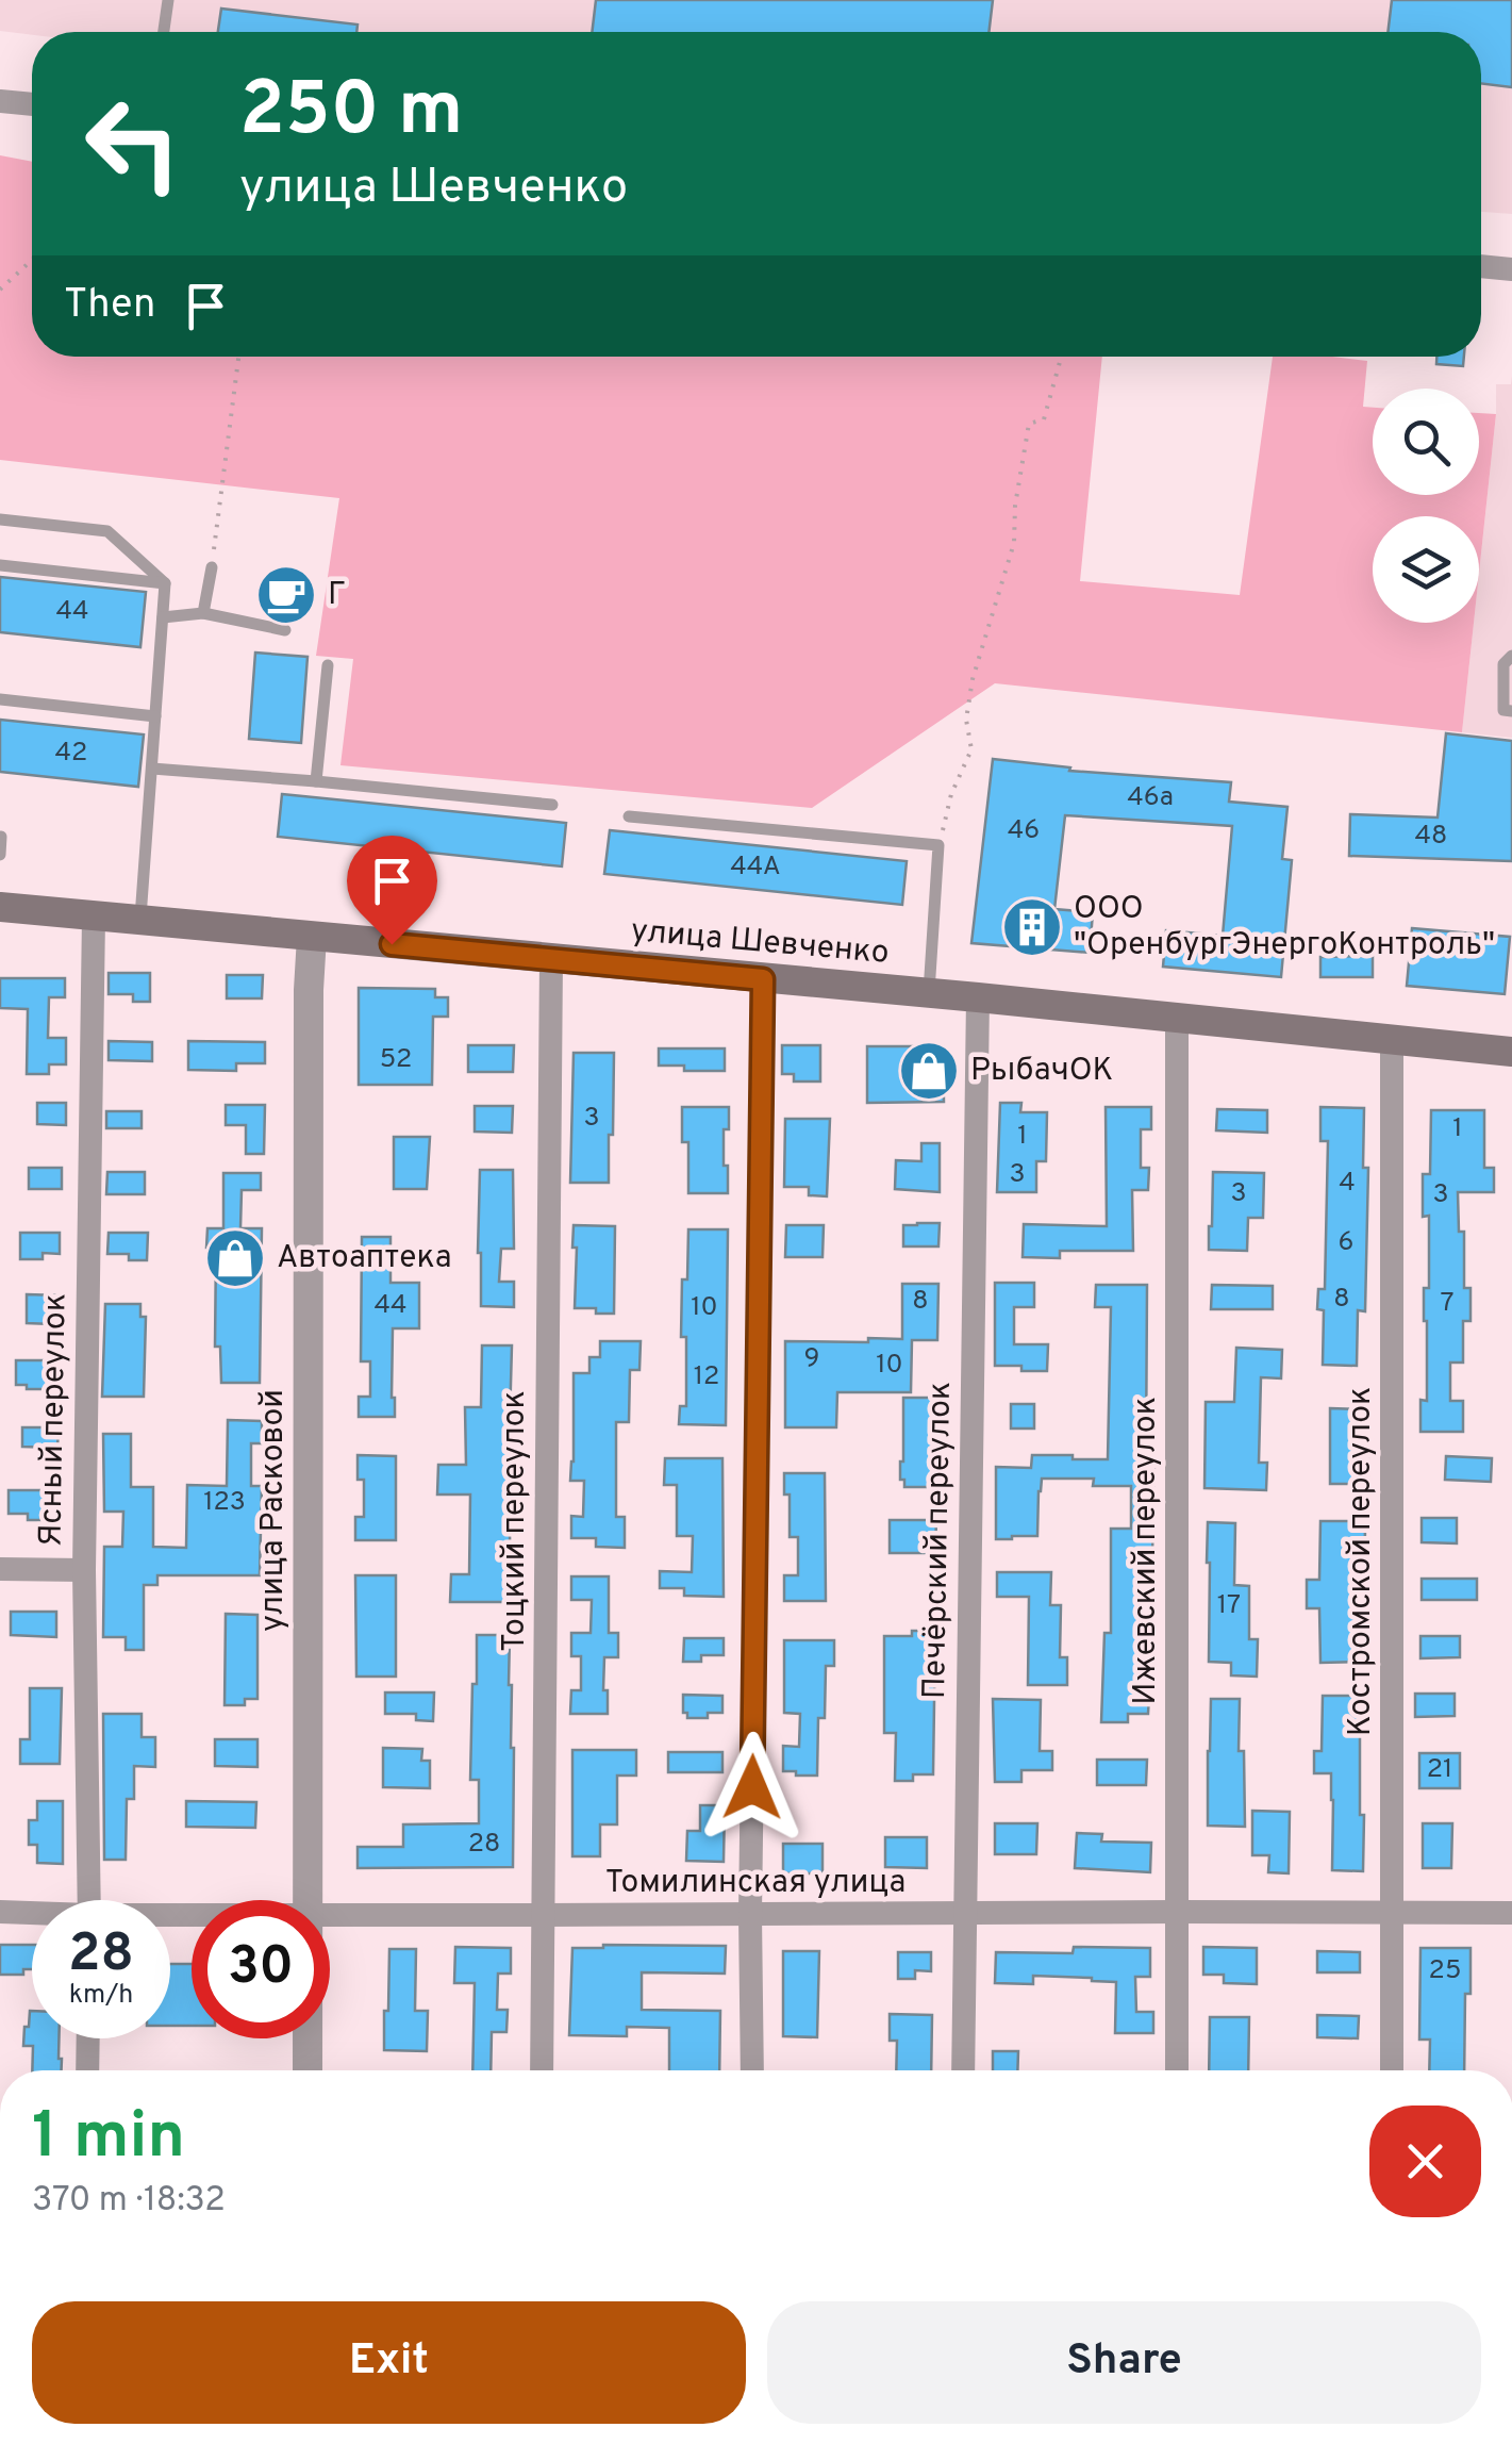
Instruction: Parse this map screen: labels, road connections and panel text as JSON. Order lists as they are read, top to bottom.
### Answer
{
  "streets": {
    "main road": ["улица Шевченко"],
    "street": [
      "Ясный переулок",
      "улица Расковой",
      "Тоцкий переулок",
      "Печёрский переулок",
      "Ижевский переулок",
      "Костромской переулок",
      "Томилинская улица"
    ]
  },
  "crossings": [
    ["улица Шевченко", "Ясный переулок"],
    ["улица Шевченко", "улица Расковой"],
    ["улица Шевченко", "Тоцкий переулок"],
    ["улица Шевченко", "Печёрский переулок"],
    ["улица Шевченко", "Ижевский переулок"],
    ["улица Шевченко", "Костромской переулок"],
    ["Тоцкий переулок", "Томилинская улица"],
    ["Печёрский переулок", "Томилинская улица"],
    ["Ижевский переулок", "Томилинская улица"],
    ["Костромской переулок", "Томилинская улица"]
  ],
  "places": {
    "cafe": ["Г"],
    "building": ["ООО \"ОренбургЭнергоКонтроль\""],
    "shop": ["РыбачОК", "Автоаптека"]
  },
  "house_numbers": [
    "44",
    "42",
    "46а",
    "46",
    "48",
    "44А",
    "52",
    "3",
    "1",
    "1",
    "3",
    "4",
    "3",
    "3",
    "6",
    "8",
    "8",
    "7",
    "44",
    "10",
    "9",
    "10",
    "12",
    "123",
    "17",
    "21",
    "28",
    "25"
  ],
  "page": {
    "turn": ["250 m", "улица Шевченко"],
    "then": "Then",
    "speed": "28 km/h",
    "limit": "30",
    "heading": ["1 min", "370 m · 18:32"],
    "buttons": ["Exit", "Share"]
  }
}
